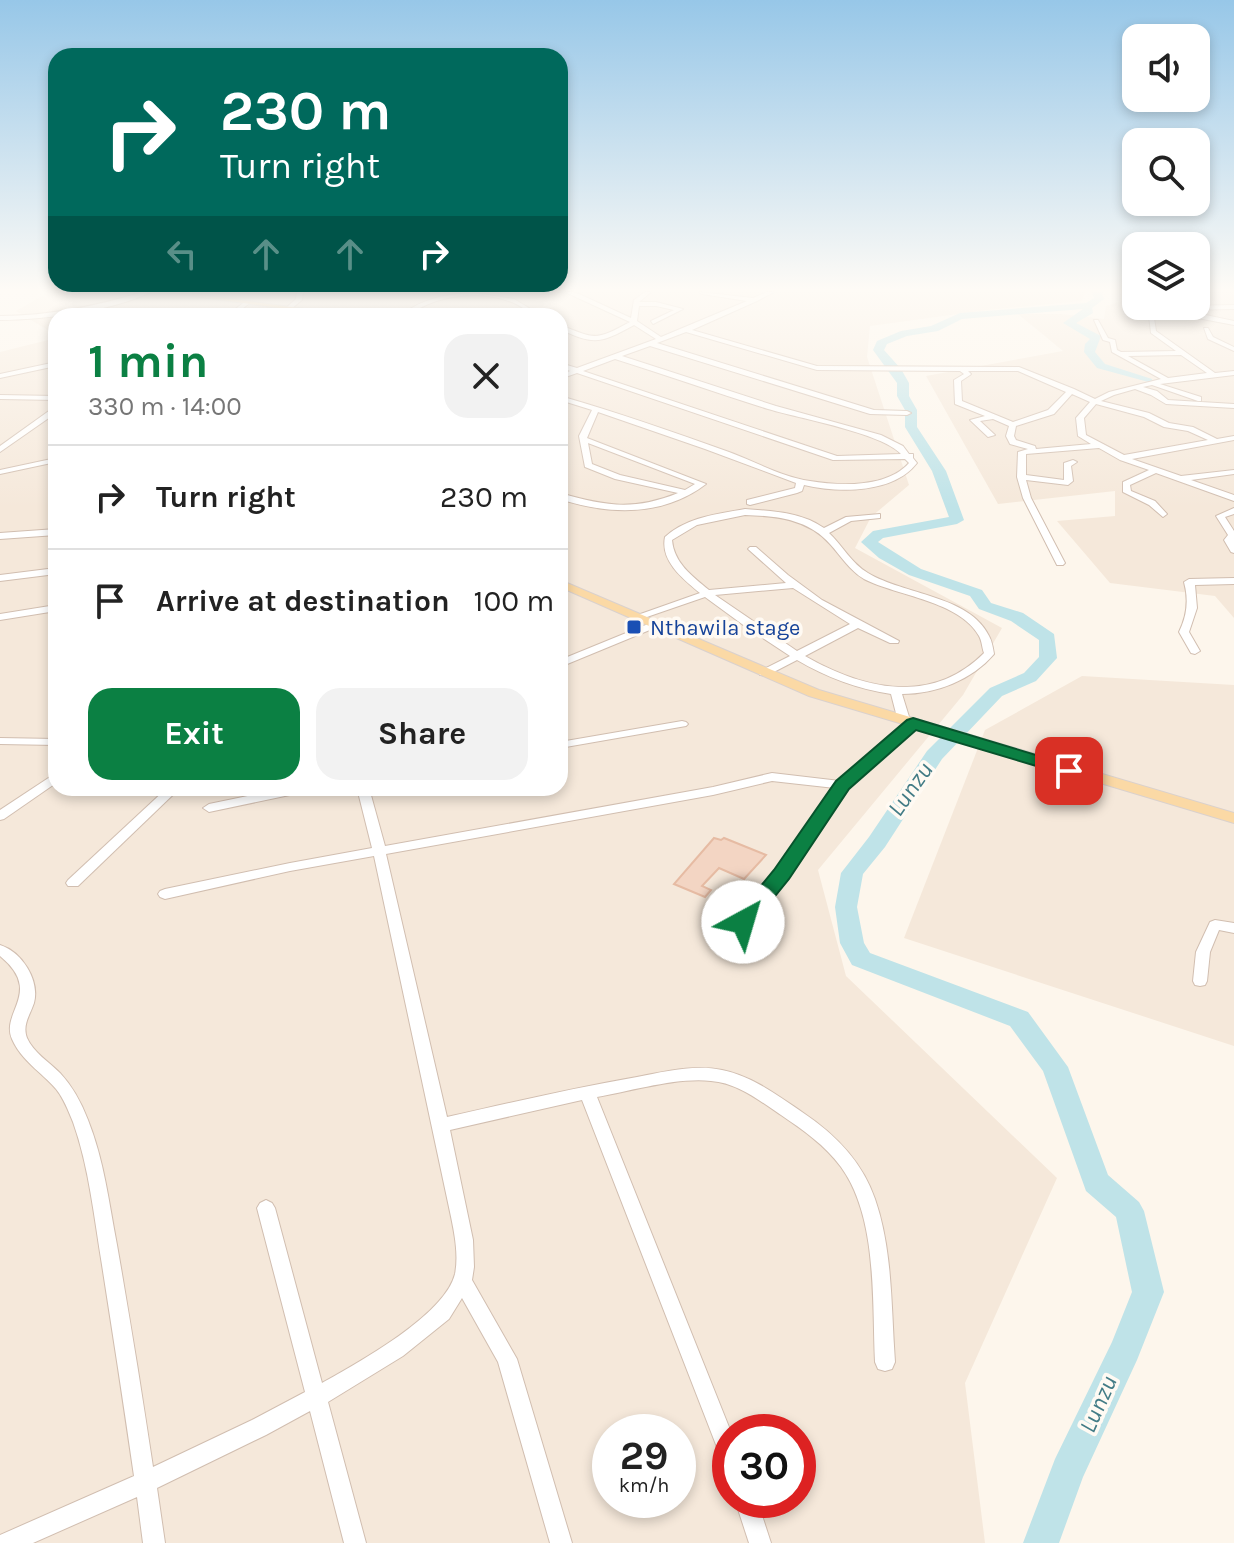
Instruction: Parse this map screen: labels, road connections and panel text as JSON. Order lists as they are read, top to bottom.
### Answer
{
  "water": ["Lunzu"],
  "places": {
    "transit": ["Nthawila stage"]
  },
  "page": {
    "turn": ["230 m", "Turn right"],
    "heading": ["1 min", "330 m · 14:00"],
    "list": [
      {
        "name": "Turn right",
        "value": "230 m"
      },
      {
        "name": "Arrive at destination",
        "value": "100 m"
      }
    ],
    "buttons": ["Exit", "Share"],
    "speed": "29 km/h",
    "limit": "30"
  }
}
